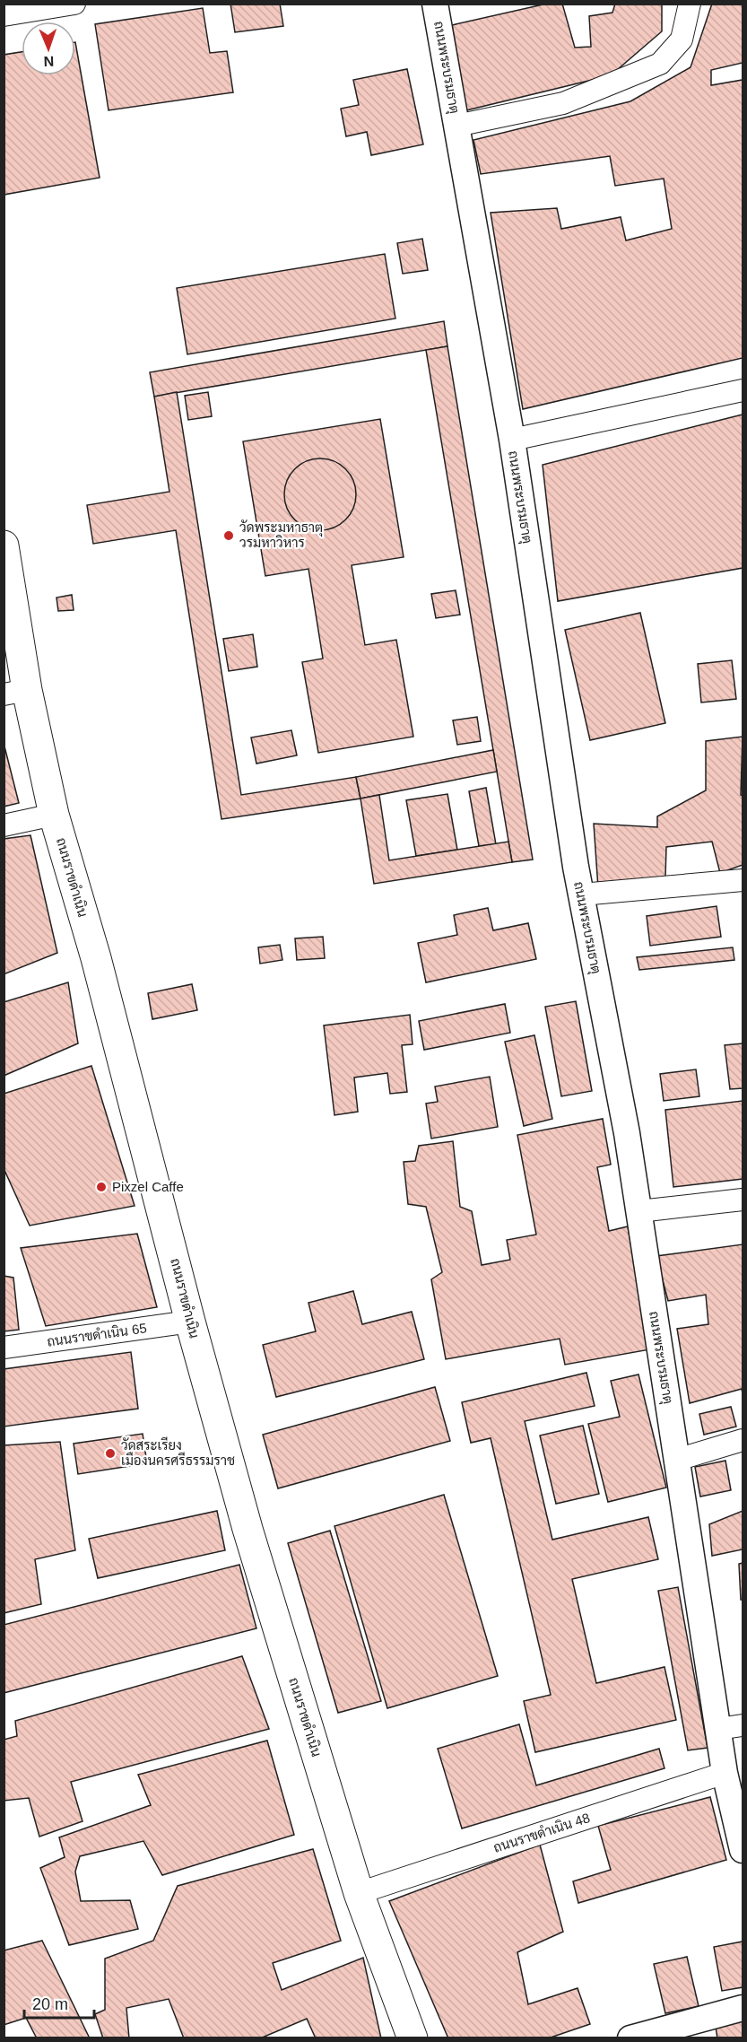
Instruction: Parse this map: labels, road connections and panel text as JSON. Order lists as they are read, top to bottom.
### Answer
{
  "streets": {
    "main road": ["ถนนราขดำเนิน"],
    "street": ["ถนนพระบรมธาตุ", "ถนนราขดำเนิน 65", "ถนนราขดำเนิน 48"]
  },
  "crossings": [
    ["ถนนพระบรมธาตุ", "ถนนราขดำเนิน 48"],
    ["ถนนราขดำเนิน", "ถนนราขดำเนิน 65"],
    ["ถนนราขดำเนิน", "ถนนราขดำเนิน 48"]
  ],
  "places": ["วัดพระมหาธาตุ วรมหาวิหาร", "Pixzel Caffe", "วัดสระเรียง เมืองนครศรีธรรมราช"],
  "scale_bar": "20 m",
  "north": "bottom"
}
